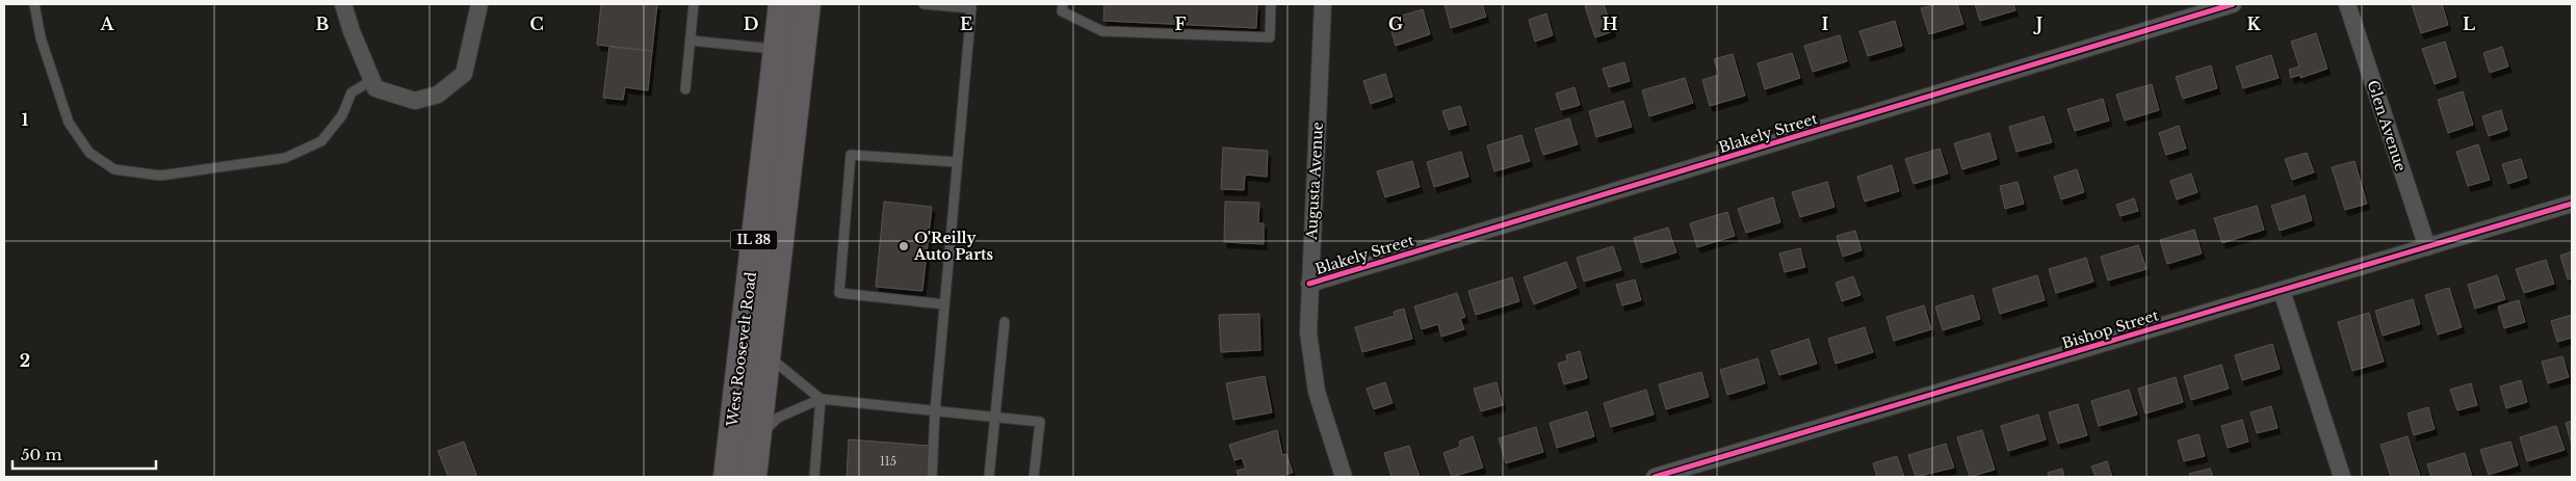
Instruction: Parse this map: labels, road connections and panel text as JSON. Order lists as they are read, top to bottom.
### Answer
{
  "streets": {
    "main road": ["IL 38", "West Roosevelt Road"],
    "street": [
      "Glen Avenue",
      "Blakely Street",
      "Augusta Avenue",
      "Bishop Street"
    ]
  },
  "crossings": [
    ["Glen Avenue", "Bishop Street"],
    ["Blakely Street", "Augusta Avenue"]
  ],
  "places": ["O'Reilly Auto Parts"],
  "house_numbers": ["115"],
  "scale_bar": "50 m",
  "grid": {
    "columns": [
      "A",
      "B",
      "C",
      "D",
      "E",
      "F",
      "G",
      "H",
      "I",
      "J",
      "K",
      "L"
    ],
    "rows": ["1", "2"]
  }
}
